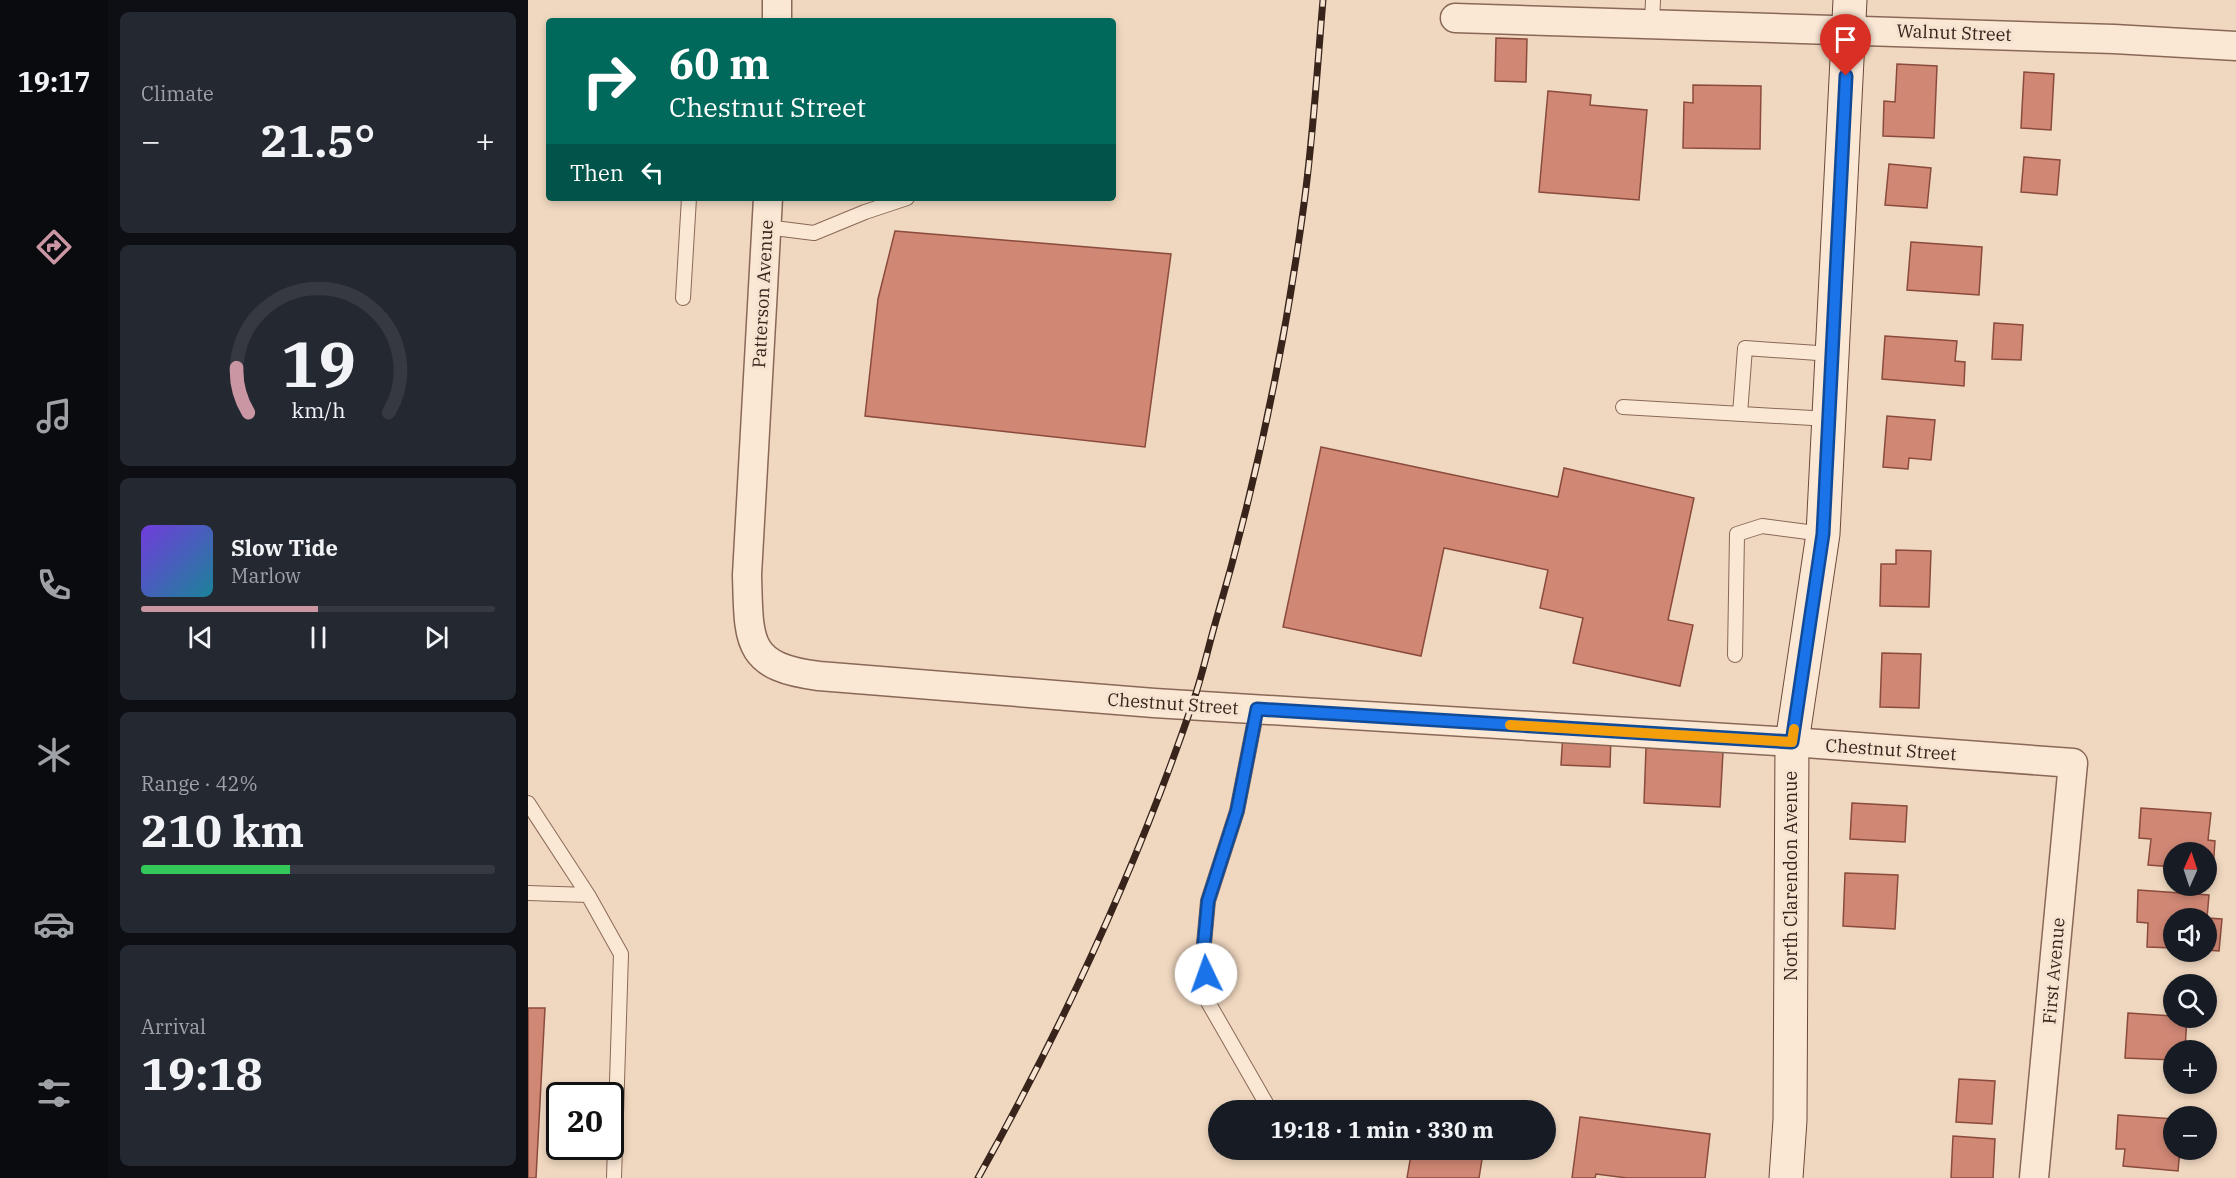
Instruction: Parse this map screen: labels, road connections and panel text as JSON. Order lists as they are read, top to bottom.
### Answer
{
  "streets": {
    "street": [
      "Walnut Street",
      "Patterson Avenue",
      "Chestnut Street",
      "North Clarendon Avenue",
      "First Avenue"
    ]
  },
  "crossings": [
    ["Walnut Street", "North Clarendon Avenue"],
    ["Patterson Avenue", "Chestnut Street"],
    ["Chestnut Street", "North Clarendon Avenue"],
    ["Chestnut Street", "First Avenue"]
  ],
  "north": "top",
  "page": {
    "tabs": "19:17",
    "tile": [
      "Climate",
      ["Range · 42%", "210 km"],
      ["Arrival", "19:18"]
    ],
    "turn": ["60 m", "Chestnut Street"],
    "heat": ["−", "21.5°", "+"],
    "then": "Then",
    "song": ["Slow Tide", "Marlow"],
    "map_buttons": ["+", "−"],
    "limit": "20",
    "trip": "19:18 · 1 min · 330 m",
    "gauge": ["19", "km/h"]
  }
}
